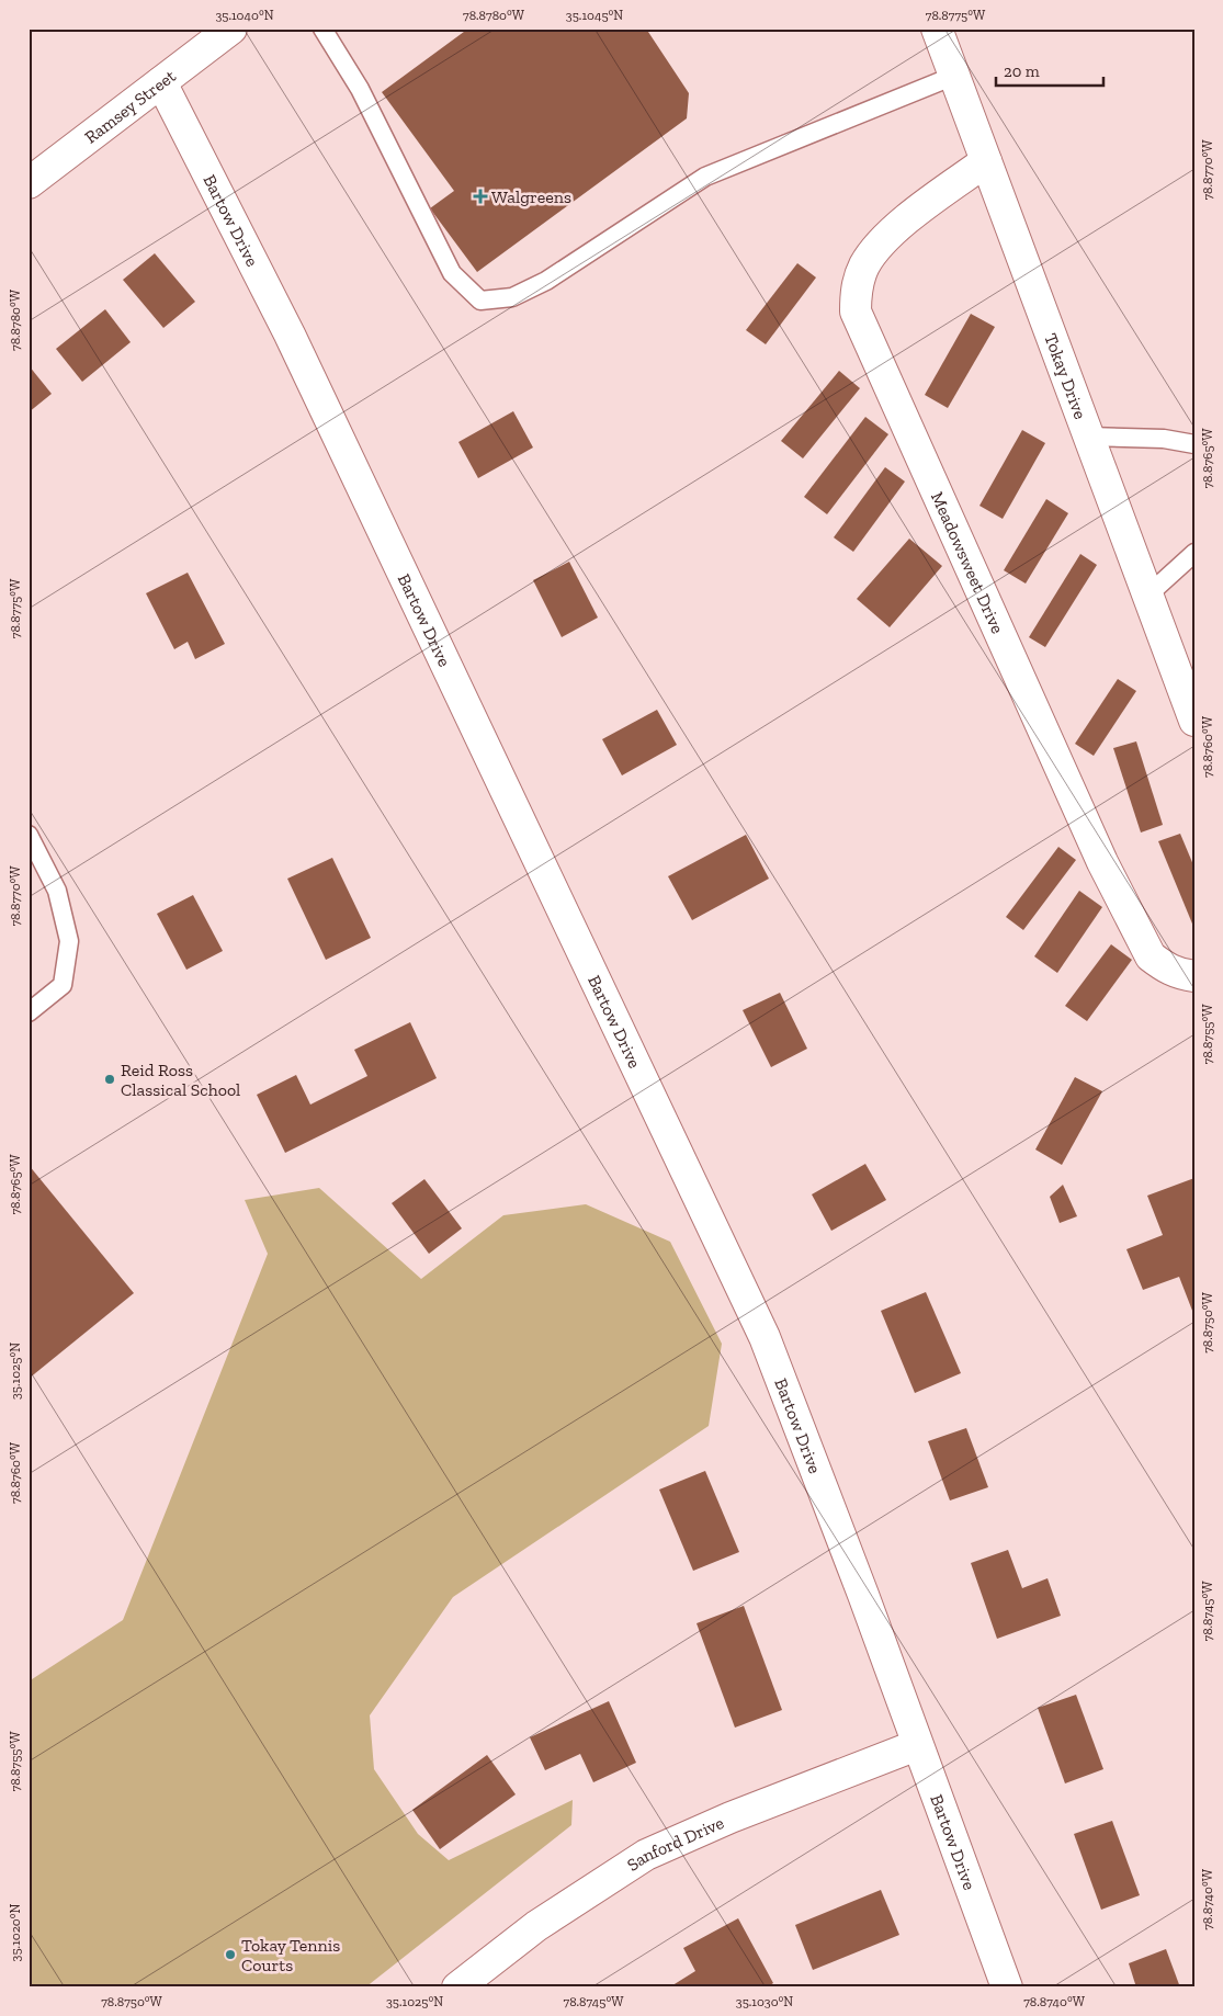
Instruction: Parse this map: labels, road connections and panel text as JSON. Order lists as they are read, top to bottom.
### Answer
{
  "streets": {
    "street": [
      "Ramsey Street",
      "Bartow Drive",
      "Tokay Drive",
      "Meadowsweet Drive",
      "Sanford Drive"
    ]
  },
  "crossings": [
    ["Ramsey Street", "Bartow Drive"],
    ["Bartow Drive", "Sanford Drive"],
    ["Tokay Drive", "Meadowsweet Drive"]
  ],
  "places": {
    "health": ["Walgreens"],
    "other": ["Reid Ross Classical School", "Tokay Tennis Courts"]
  },
  "scale_bar": "20 m",
  "coordinates": [
    "35.1040°N",
    "78.8780°W",
    "35.1045°N",
    "78.8775°W",
    "78.8770°W",
    "78.8765°W",
    "78.8760°W",
    "78.8755°W",
    "78.8750°W",
    "35.1025°N",
    "78.8745°W",
    "78.8740°W",
    "35.1020°N",
    "35.1030°N"
  ]
}
